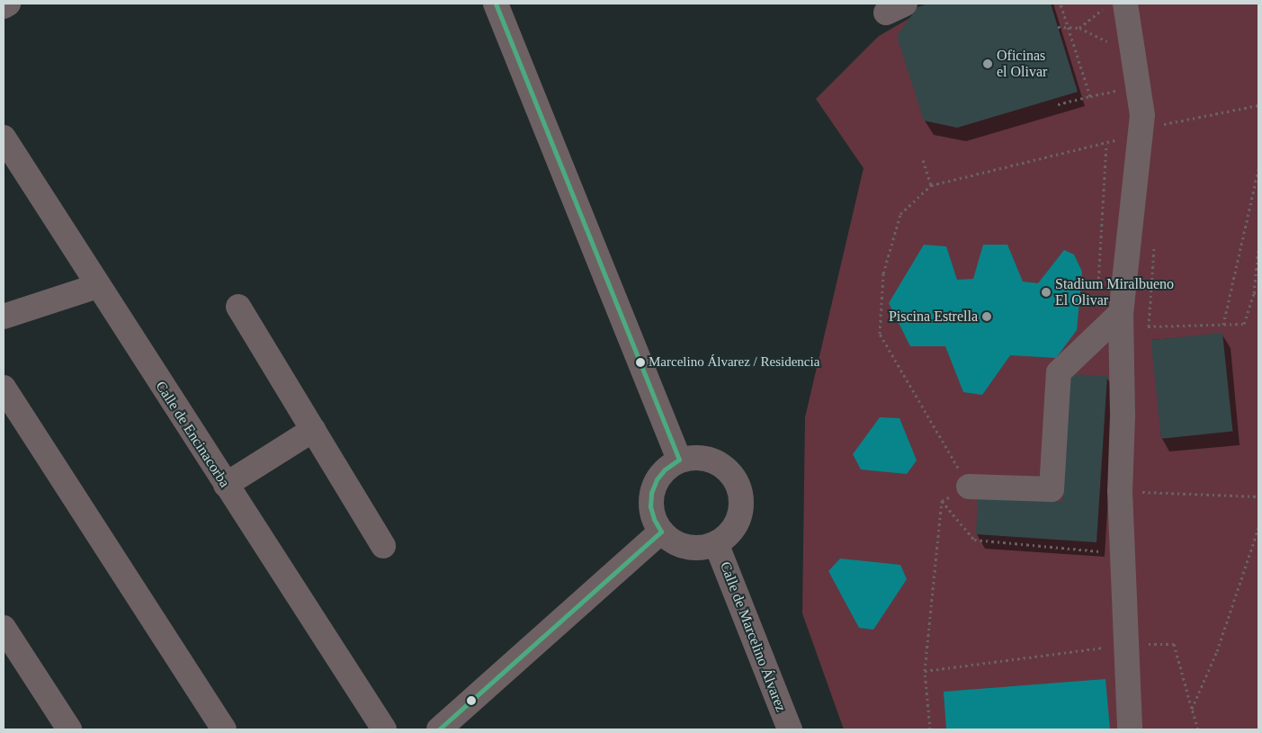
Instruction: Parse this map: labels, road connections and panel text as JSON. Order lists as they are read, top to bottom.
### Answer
{
  "streets": {
    "street": ["Calle de Encinacorba", "Calle de Marcelino Álvarez"]
  },
  "places": [
    "Oficinas el Olivar",
    "Stadium Miralbueno El Olivar",
    "Piscina Estrella",
    "Marcelino Álvarez / Residencia"
  ]
}
